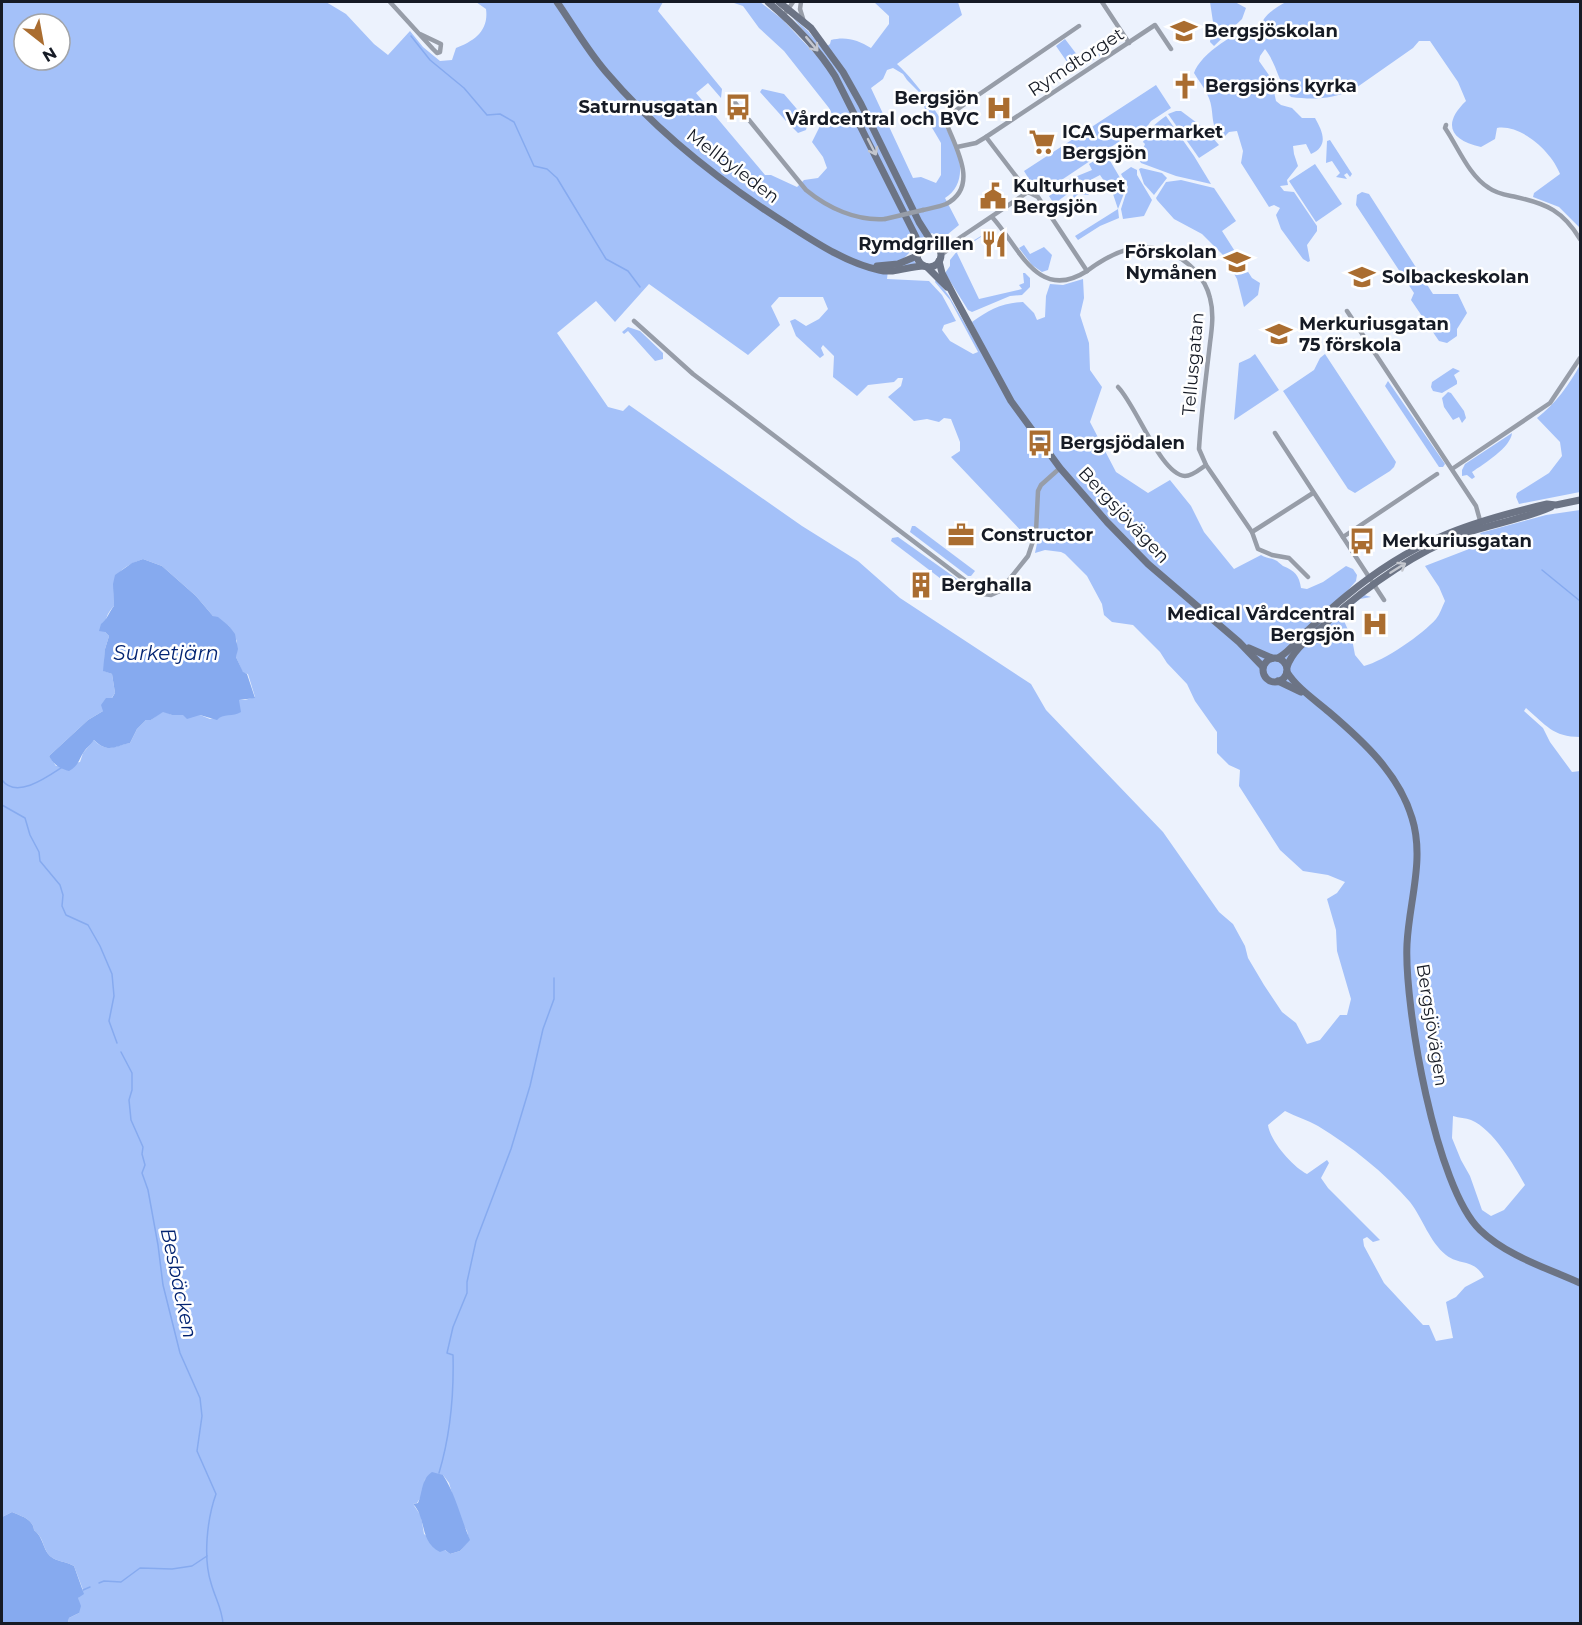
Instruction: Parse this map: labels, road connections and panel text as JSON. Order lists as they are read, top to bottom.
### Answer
{
  "streets": {
    "main road": ["Mellbyleden", "Bergsjövägen"],
    "street": ["Rymdtorget", "Tellusgatan"]
  },
  "crossings": [
    ["Mellbyleden", "Bergsjövägen"]
  ],
  "water": ["Surketjärn", "Besbäcken"],
  "places": {
    "school or university": [
      "Bergsjöskolan",
      "Förskolan Nymånen",
      "Solbackeskolan",
      "Merkuriusgatan 75 förskola"
    ],
    "church": ["Bergsjöns kyrka"],
    "bus stop": ["Saturnusgatan", "Bergsjödalen", "Merkuriusgatan"],
    "hospital": ["Bergsjön Vårdcentral och BVC", "Medical Vårdcentral Bergsjön"],
    "supermarket": ["ICA Supermarket Bergsjön"],
    "public building": ["Kulturhuset Bergsjön"],
    "restaurant": ["Rymdgrillen"],
    "office": ["Constructor"],
    "building": ["Berghalla"]
  },
  "north": "bottom right"
}
